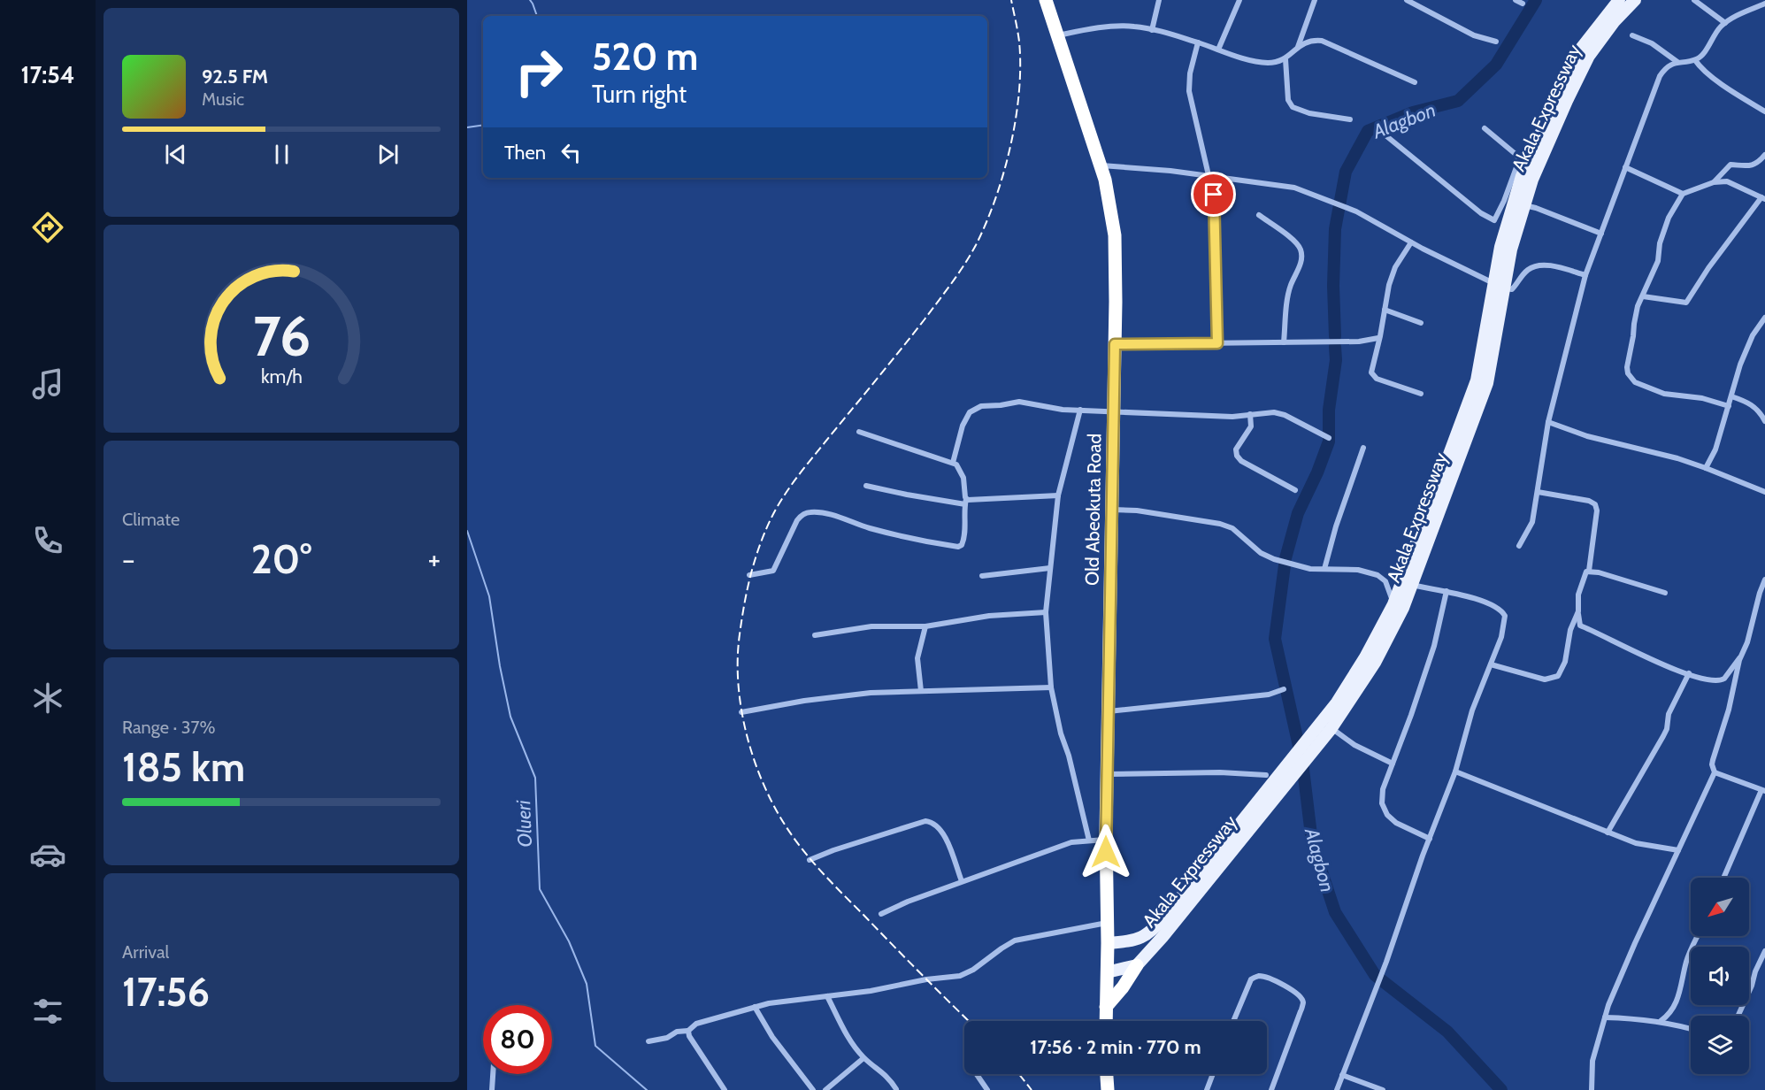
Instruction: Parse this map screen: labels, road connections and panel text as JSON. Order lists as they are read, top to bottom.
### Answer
{
  "streets": {
    "highway": ["Old Abeokuta Road"],
    "main road": ["Akala Expressway"]
  },
  "crossings": [
    ["Akala Expressway", "Old Abeokuta Road"]
  ],
  "water": ["Alagbon", "Olueri"],
  "north": "bottom left",
  "page": {
    "tabs": "17:54",
    "turn": ["520 m", "Turn right"],
    "song": ["92.5 FM", "Music"],
    "then": "Then",
    "tile": [
      "Climate",
      ["Range · 37%", "185 km"],
      ["Arrival", "17:56"]
    ],
    "heat": ["−", "20°", "+"],
    "limit": "80",
    "trip": "17:56 · 2 min · 770 m",
    "gauge": ["76", "km/h"]
  }
}
